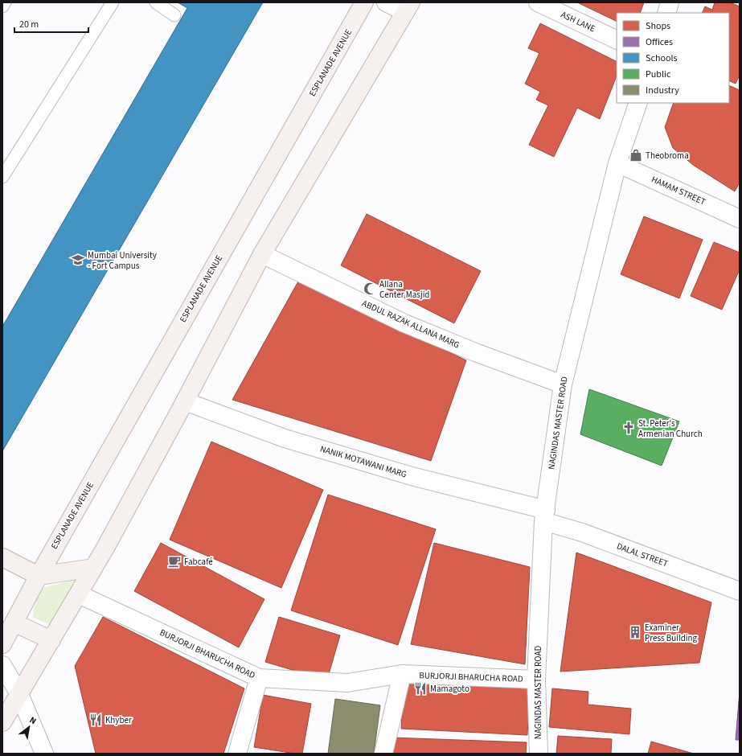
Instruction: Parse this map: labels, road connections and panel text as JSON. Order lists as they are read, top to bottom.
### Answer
{
  "streets": {
    "main road": ["ESPLANADE AVENUE"],
    "street": [
      "ASH LANE",
      "HAMAM STREET",
      "ABDUL RAZAK ALLANA MARG",
      "NAGINDAS MASTER ROAD",
      "NANIK MOTAWANI MARG",
      "DALAL STREET",
      "BURJORJI BHARUCHA ROAD"
    ]
  },
  "crossings": [
    ["HAMAM STREET", "NAGINDAS MASTER ROAD"],
    ["ABDUL RAZAK ALLANA MARG", "NAGINDAS MASTER ROAD"],
    ["NAGINDAS MASTER ROAD", "NANIK MOTAWANI MARG"],
    ["NAGINDAS MASTER ROAD", "DALAL STREET"],
    ["NAGINDAS MASTER ROAD", "BURJORJI BHARUCHA ROAD"],
    ["NANIK MOTAWANI MARG", "DALAL STREET"]
  ],
  "places": {
    "shop": ["Theobroma"],
    "school or university": ["Mumbai University - Fort Campus"],
    "mosque": ["Allana Center Masjid"],
    "church": ["St. Peter's Armenian Church"],
    "cafe": ["Fabcafé"],
    "building": ["Examiner Press Building"],
    "restaurant": ["Mamagoto", "Khyber"]
  },
  "legend": [
    "Shops",
    "Offices",
    "Schools",
    "Public",
    "Industry"
  ],
  "scale_bar": "20 m",
  "north": "top right"
}
